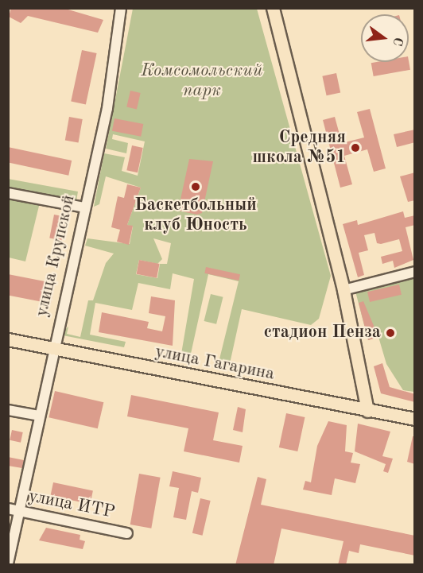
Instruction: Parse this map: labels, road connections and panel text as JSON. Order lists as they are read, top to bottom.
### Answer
{
  "streets": {
    "main road": ["улица Гагарина"],
    "street": ["улица Крупской", "улица ИТР"]
  },
  "crossings": [
    ["улица Крупской", "улица Гагарина"],
    ["улица Крупской", "улица ИТР"]
  ],
  "parks": ["Комсомольский парк"],
  "places": ["Средняя школа №51", "Баскетбольный клуб Юность", "стадион Пенза"],
  "north": "right"
}
